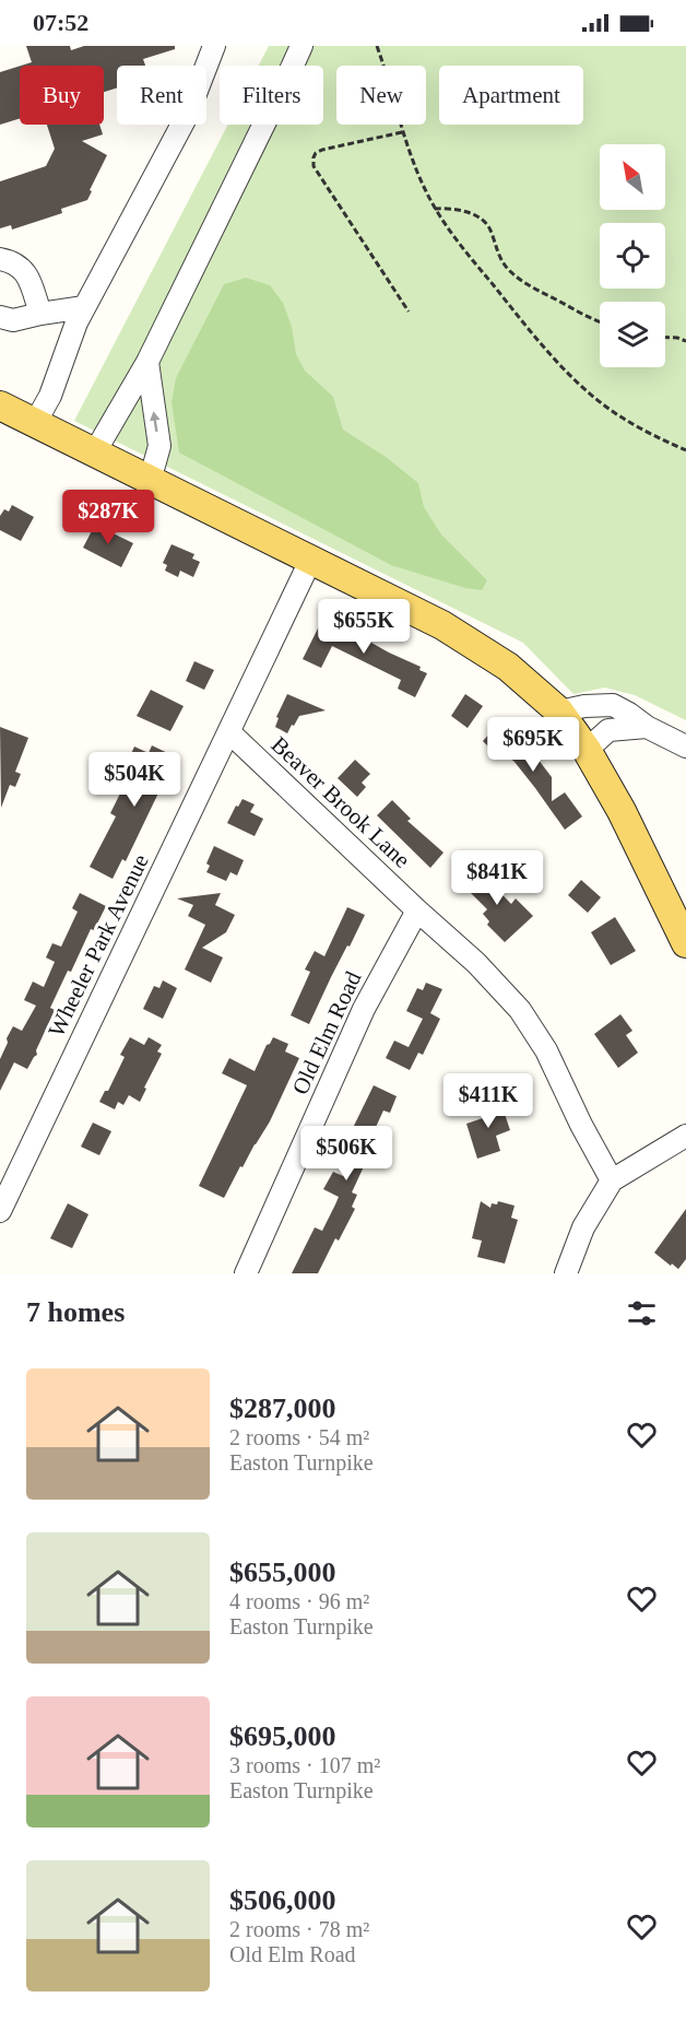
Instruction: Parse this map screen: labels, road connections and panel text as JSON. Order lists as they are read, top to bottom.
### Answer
{
  "streets": {
    "street": ["Beaver Brook Lane", "Wheeler Park Avenue", "Old Elm Road"]
  },
  "crossings": [
    ["Beaver Brook Lane", "Wheeler Park Avenue"],
    ["Beaver Brook Lane", "Old Elm Road"]
  ],
  "north": "top left",
  "page": {
    "status": "07:52",
    "chip": [
      "Buy",
      "Rent",
      "Filters",
      "New",
      "Apartment"
    ],
    "price": [
      "$287K",
      "$655K",
      "$695K",
      "$504K",
      "$841K",
      "$411K",
      "$506K"
    ],
    "heading": "7 homes",
    "list": [
      {
        "name": "$287,000",
        "note": "2 rooms · 54 m² · Easton Turnpike"
      },
      {
        "name": "$655,000",
        "note": "4 rooms · 96 m² · Easton Turnpike"
      },
      {
        "name": "$695,000",
        "note": "3 rooms · 107 m² · Easton Turnpike"
      },
      {
        "name": "$506,000",
        "note": "2 rooms · 78 m² · Old Elm Road"
      }
    ]
  }
}
